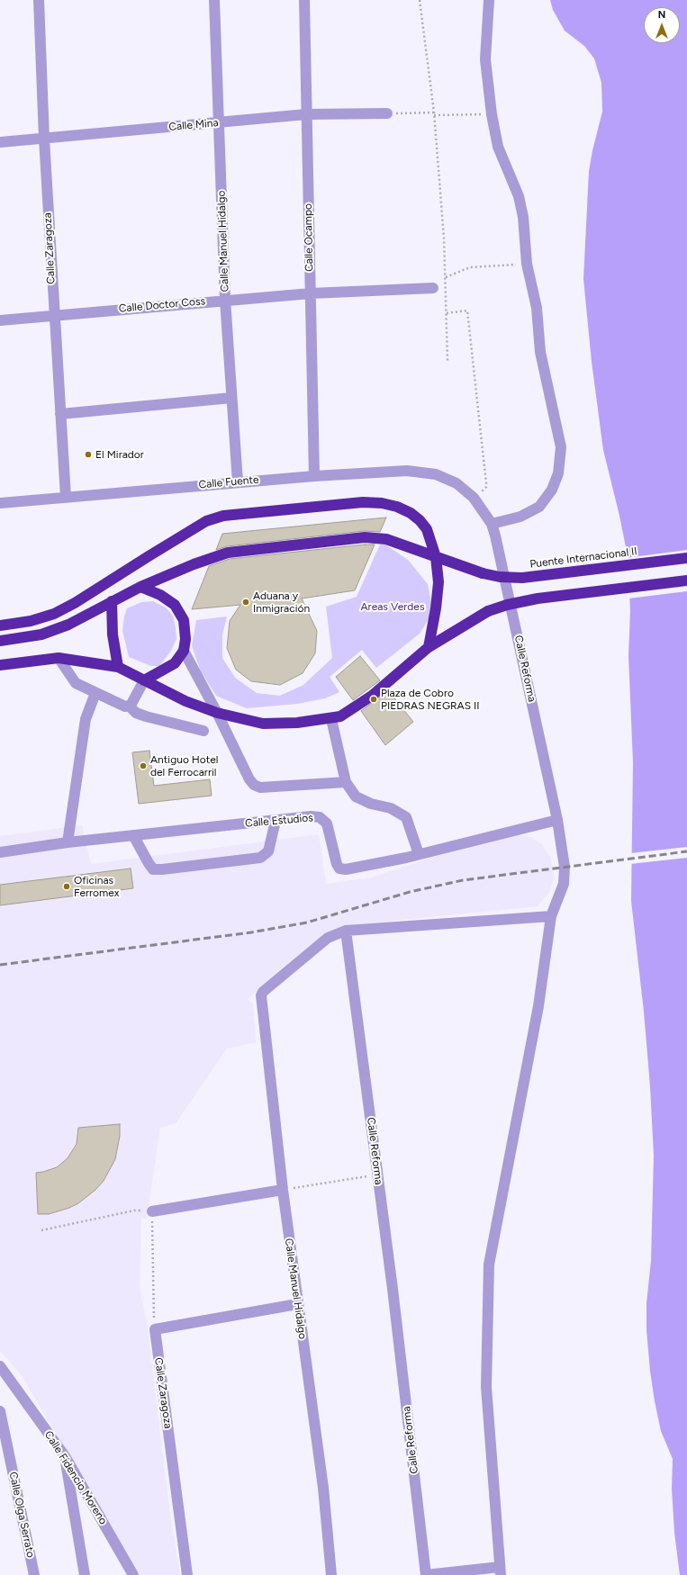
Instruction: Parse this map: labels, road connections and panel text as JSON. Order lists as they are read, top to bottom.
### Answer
{
  "streets": {
    "highway": ["Puente Internacional II"],
    "street": [
      "Calle Mina",
      "Calle Ocampo",
      "Calle Manuel Hidalgo",
      "Calle Zaragoza",
      "Calle Doctor Coss",
      "Calle Fuente",
      "Calle Reforma",
      "Calle Estudios",
      "Calle Fidencio Moreno",
      "Calle Olga Serrato"
    ]
  },
  "crossings": [
    ["Calle Mina", "Calle Ocampo"],
    ["Calle Mina", "Calle Manuel Hidalgo"],
    ["Calle Mina", "Calle Zaragoza"],
    ["Calle Ocampo", "Calle Doctor Coss"],
    ["Calle Ocampo", "Calle Fuente"],
    ["Calle Manuel Hidalgo", "Calle Doctor Coss"],
    ["Calle Manuel Hidalgo", "Calle Fuente"],
    ["Calle Manuel Hidalgo", "Calle Reforma"],
    ["Calle Zaragoza", "Calle Doctor Coss"],
    ["Calle Zaragoza", "Calle Fuente"],
    ["Calle Fuente", "Calle Reforma"],
    ["Calle Reforma", "Calle Estudios"]
  ],
  "parks": ["Areas Verdes"],
  "places": [
    "El Mirador",
    "Aduana y Inmigración",
    "Plaza de Cobro PIEDRAS NEGRAS II",
    "Antiguo Hotel del Ferrocarril",
    "Oficinas Ferromex"
  ],
  "north": "top"
}
